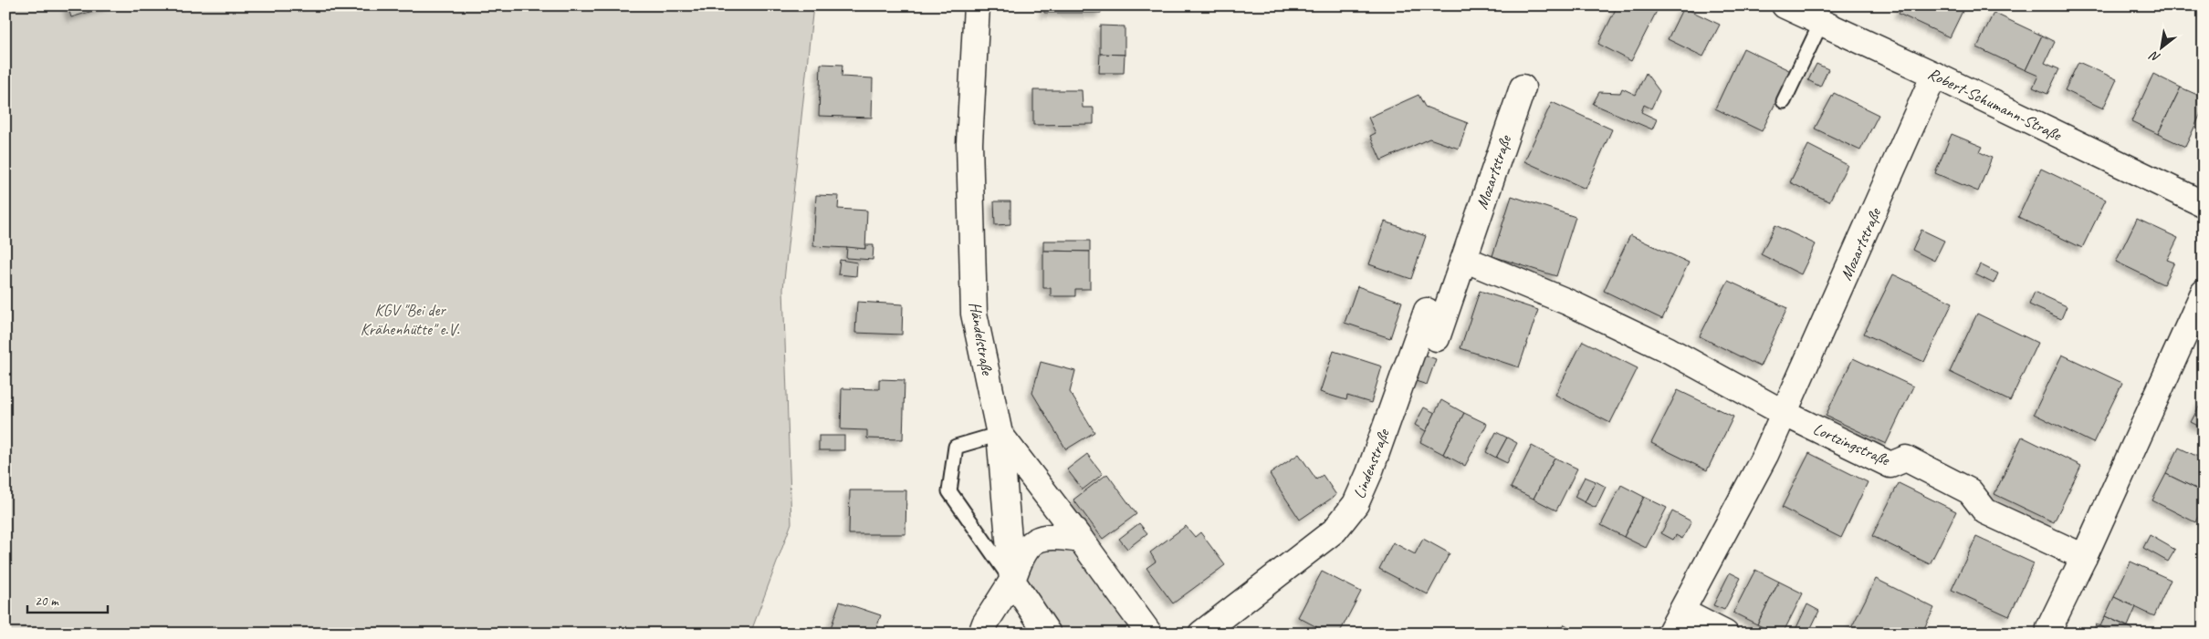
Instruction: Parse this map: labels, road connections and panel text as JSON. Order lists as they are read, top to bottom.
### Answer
{
  "streets": {
    "street": [
      "Robert-Schumann-Straße",
      "Mozartstraße",
      "Händelstraße",
      "Lortzingstraße",
      "Lindenstraße"
    ]
  },
  "crossings": [
    ["Robert-Schumann-Straße", "Mozartstraße"],
    ["Mozartstraße", "Lortzingstraße"]
  ],
  "parks": ["KGV \"Bei der Krähenhütte\" e.V."],
  "scale_bar": "20 m",
  "north": "bottom left"
}
